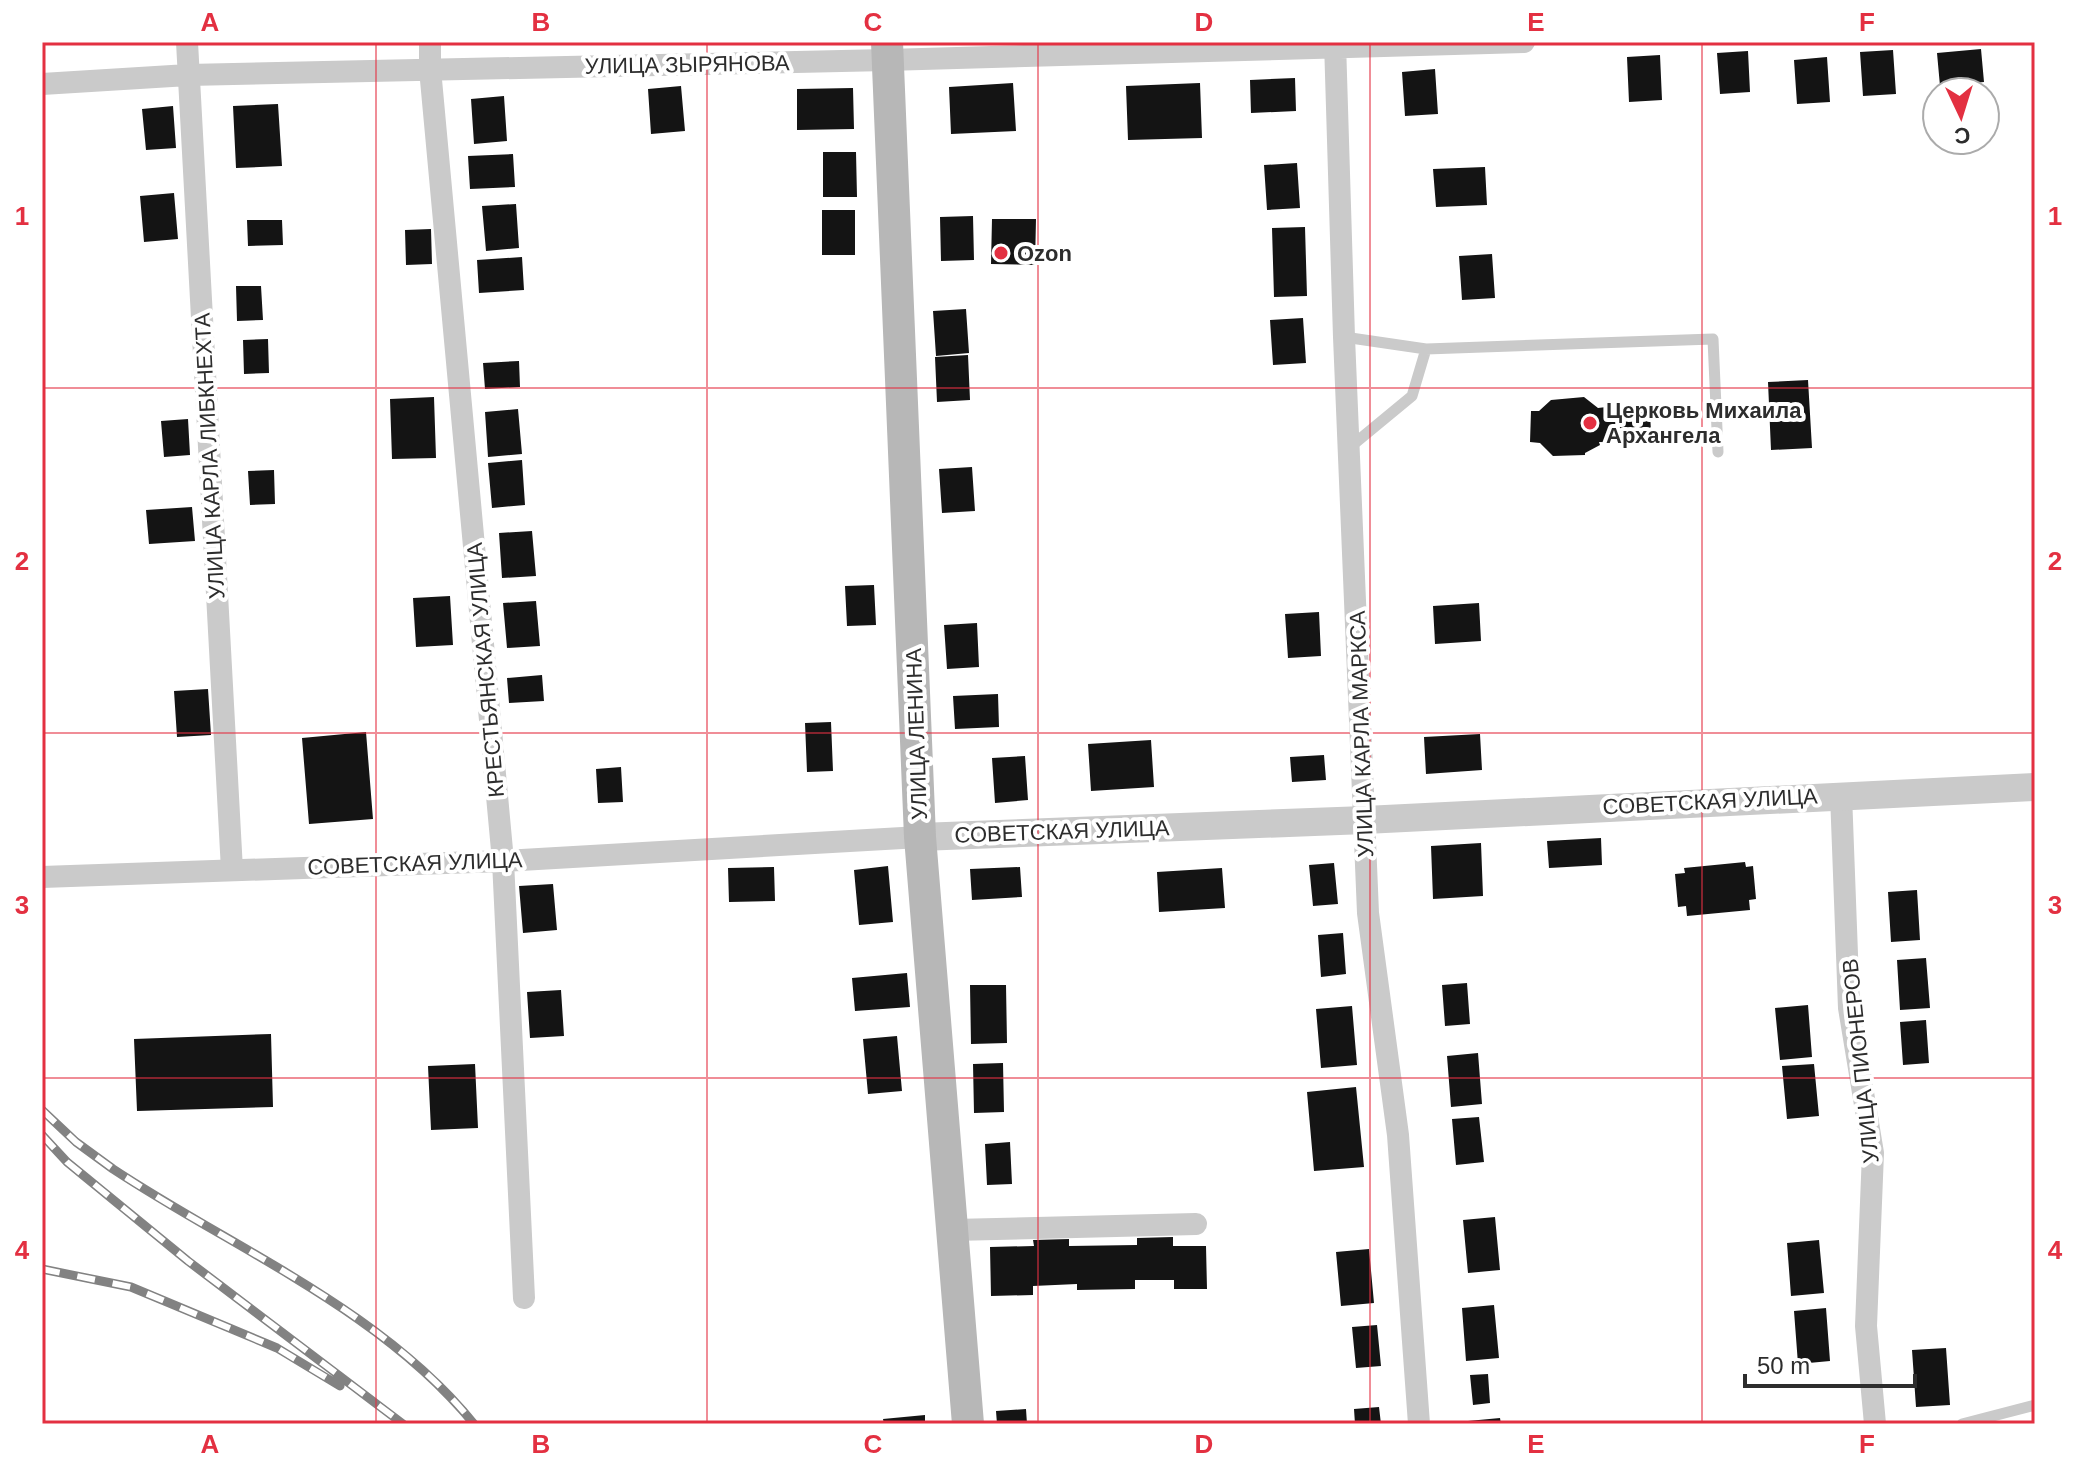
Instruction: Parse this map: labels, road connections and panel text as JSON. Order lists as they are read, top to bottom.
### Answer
{
  "streets": {
    "main road": ["УЛИЦА ЛЕНИНА"],
    "street": [
      "УЛИЦА ЗЫРЯНОВА",
      "УЛИЦА КАРЛА ЛИБКНЕХТА",
      "КРЕСТЬЯНСКАЯ УЛИЦА",
      "УЛИЦА КАРЛА МАРКСА",
      "СОВЕТСКАЯ УЛИЦА",
      "УЛИЦА ПИОНЕРОВ"
    ]
  },
  "crossings": [
    ["УЛИЦА ЗЫРЯНОВА", "УЛИЦА КАРЛА ЛИБКНЕХТА"],
    ["УЛИЦА ЗЫРЯНОВА", "КРЕСТЬЯНСКАЯ УЛИЦА"],
    ["УЛИЦА ЗЫРЯНОВА", "УЛИЦА ЛЕНИНА"],
    ["УЛИЦА ЗЫРЯНОВА", "УЛИЦА КАРЛА МАРКСА"],
    ["УЛИЦА КАРЛА ЛИБКНЕХТА", "СОВЕТСКАЯ УЛИЦА"],
    ["КРЕСТЬЯНСКАЯ УЛИЦА", "СОВЕТСКАЯ УЛИЦА"],
    ["УЛИЦА ЛЕНИНА", "СОВЕТСКАЯ УЛИЦА"],
    ["УЛИЦА КАРЛА МАРКСА", "СОВЕТСКАЯ УЛИЦА"],
    ["СОВЕТСКАЯ УЛИЦА", "УЛИЦА ПИОНЕРОВ"]
  ],
  "places": ["Ozon", "Церковь Михаила Архангела"],
  "scale_bar": "50 m",
  "north": "bottom",
  "grid": {
    "columns": [
      "A",
      "B",
      "C",
      "D",
      "E",
      "F"
    ],
    "rows": [
      "1",
      "2",
      "3",
      "4"
    ]
  }
}
